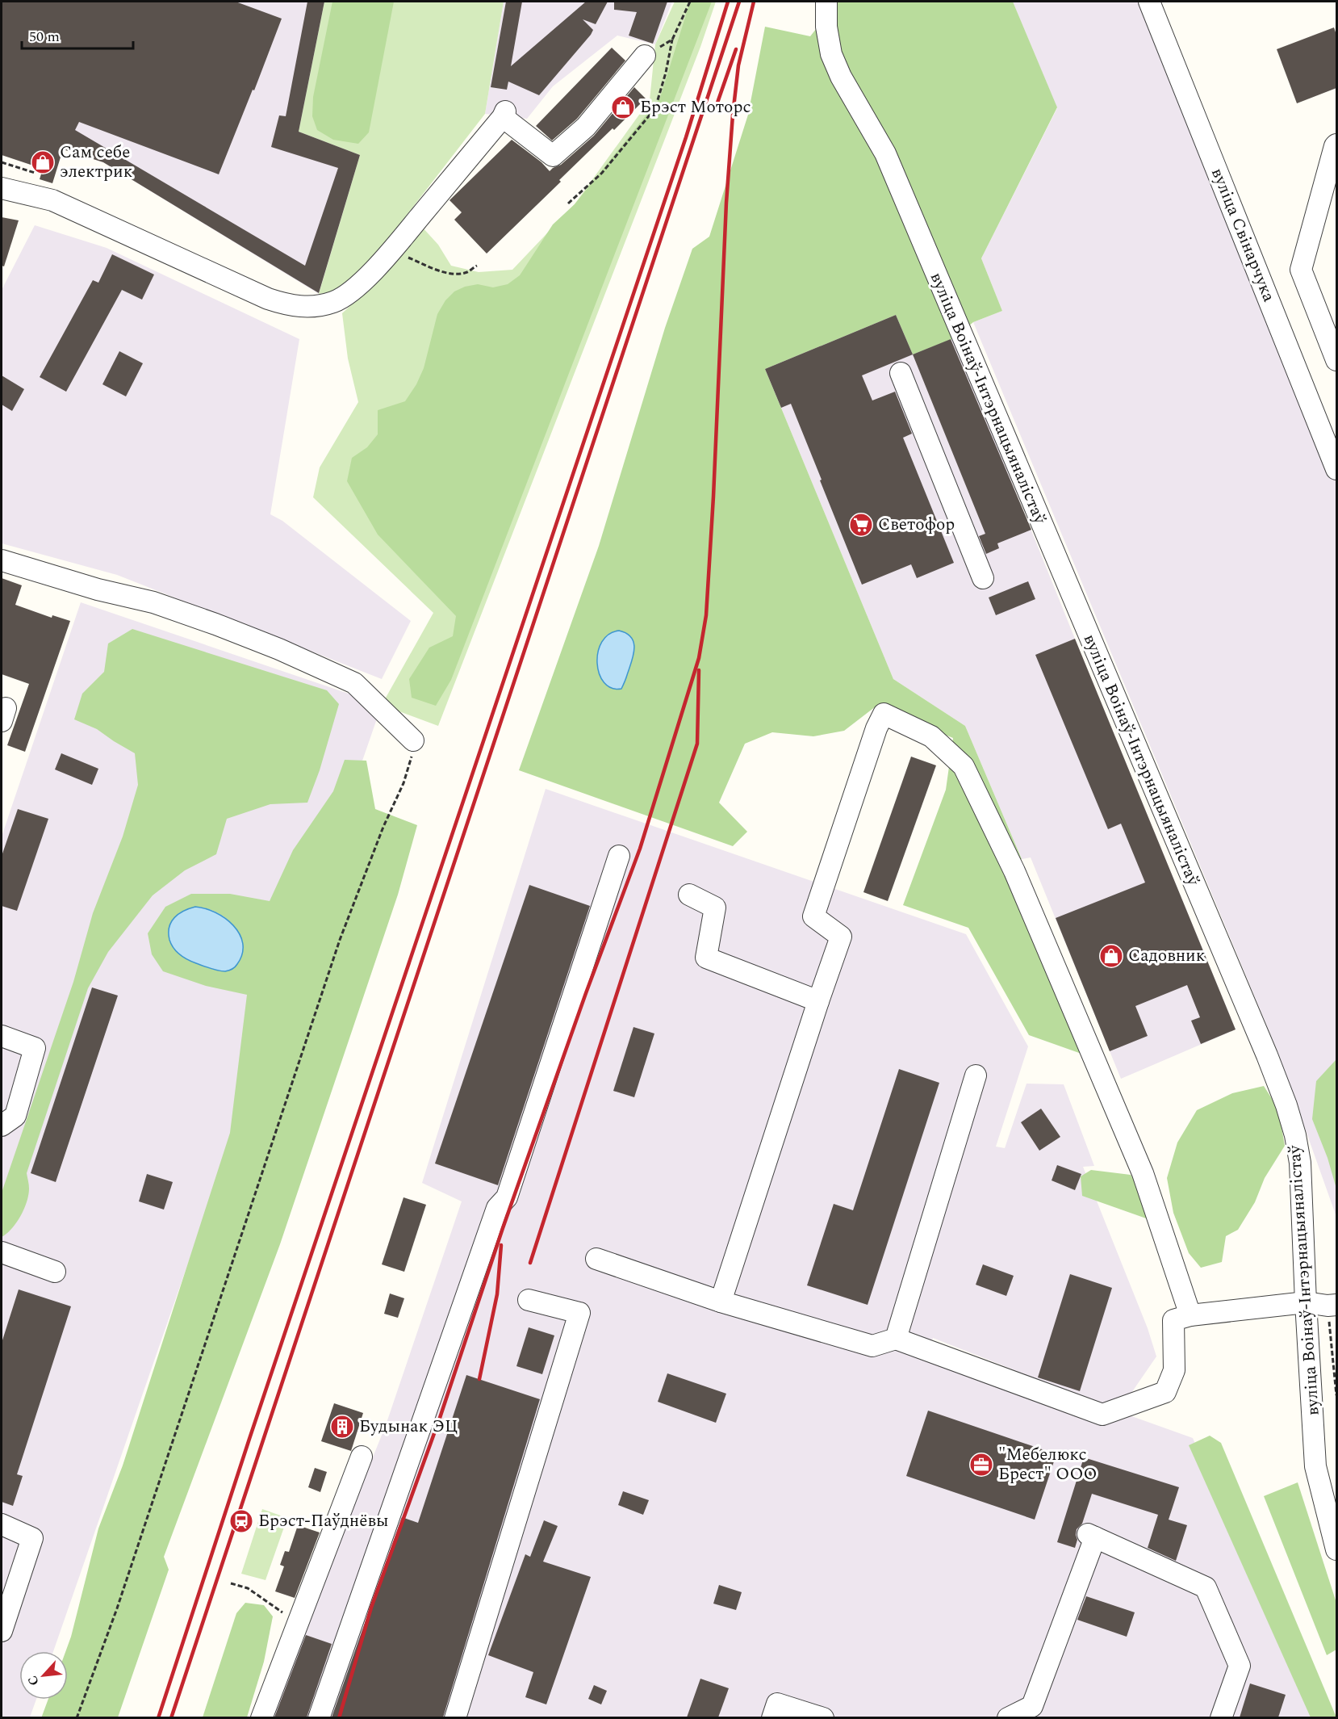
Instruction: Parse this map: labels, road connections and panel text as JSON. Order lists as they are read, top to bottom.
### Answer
{
  "streets": {
    "street": ["вуліца Свінарчука", "вуліца Воінаў-Інтэрнацыяналістаў"]
  },
  "places": {
    "shop": ["Брэст Моторс", "Сам себе электрик", "Садовник"],
    "supermarket": ["Светофор"],
    "building": ["Будынак ЭЦ"],
    "office": ["\"Мебелюкс Брест\" ООО"],
    "station": ["Брэст-Паўднёвы"]
  },
  "scale_bar": "50 m",
  "north": "bottom left"
}
